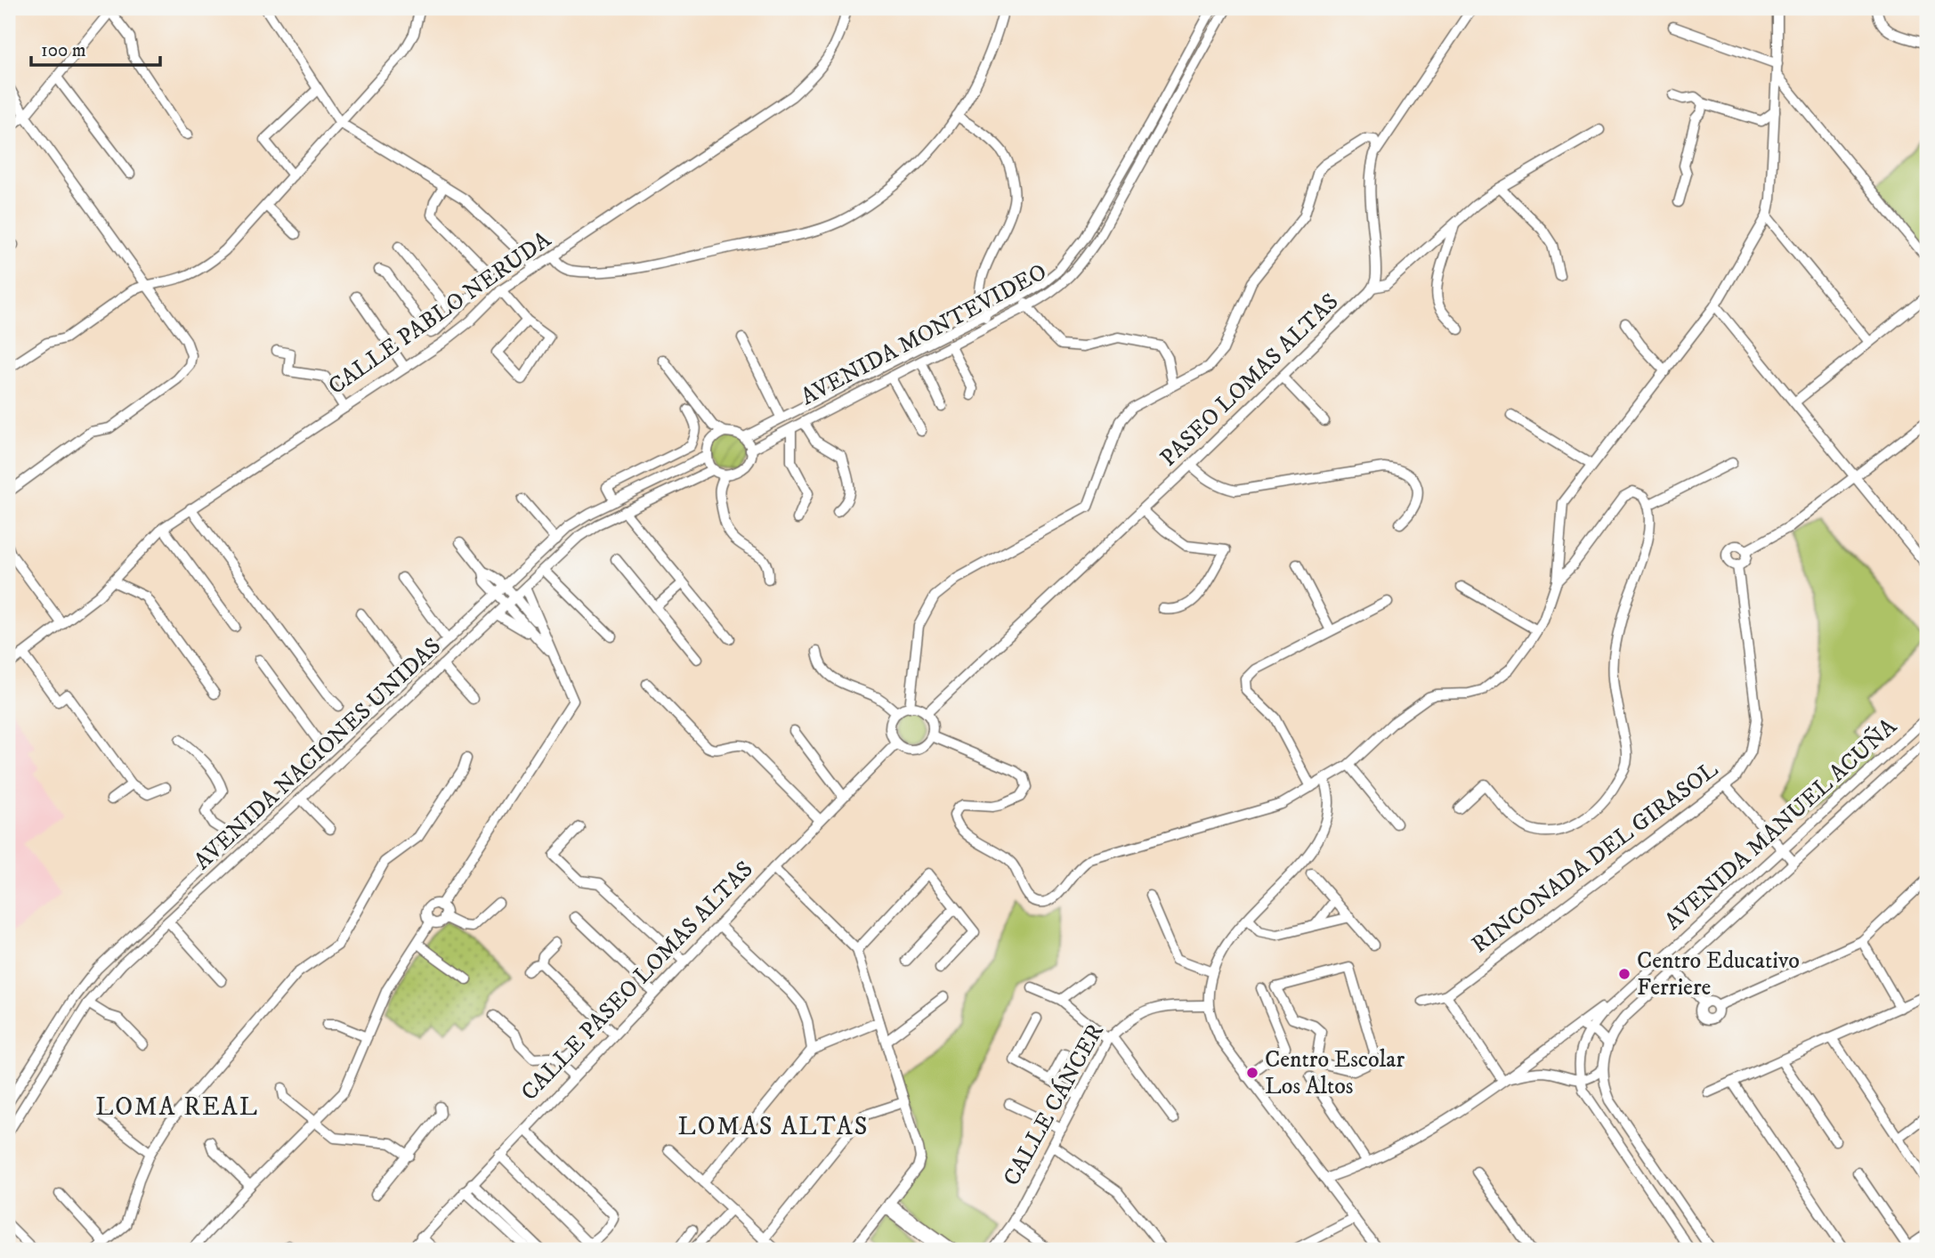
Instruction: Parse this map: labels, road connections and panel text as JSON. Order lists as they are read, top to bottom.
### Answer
{
  "streets": {
    "street": [
      "CALLE PABLO NERUDA",
      "AVENIDA MONTEVIDEO",
      "PASEO LOMAS ALTAS",
      "AVENIDA NACIONES UNIDAS",
      "AVENIDA MANUEL ACUÑA",
      "RINCONADA DEL GIRASOL",
      "CALLE PASEO LOMAS ALTAS",
      "CALLE CÁNCER"
    ]
  },
  "crossings": [
    ["AVENIDA MONTEVIDEO", "AVENIDA NACIONES UNIDAS"],
    ["PASEO LOMAS ALTAS", "CALLE PASEO LOMAS ALTAS"]
  ],
  "districts": ["LOMA REAL", "LOMAS ALTAS"],
  "places": ["Centro Educativo Ferriere", "Centro Escolar Los Altos"],
  "scale_bar": "100 m"
}
